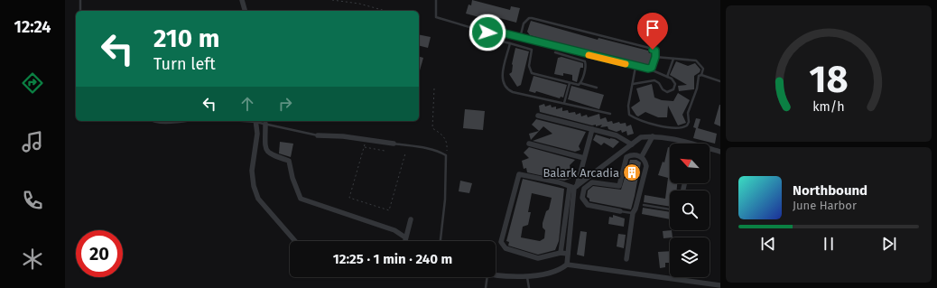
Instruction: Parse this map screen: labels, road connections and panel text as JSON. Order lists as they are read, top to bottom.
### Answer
{
  "places": {
    "building": ["Balark Arcadia"]
  },
  "north": "top left",
  "page": {
    "tabs": "12:24",
    "turn": ["210 m", "Turn left"],
    "song": ["Northbound", "June Harbor"],
    "limit": "20",
    "trip": "12:25 · 1 min · 240 m",
    "gauge": ["18", "km/h"]
  }
}
